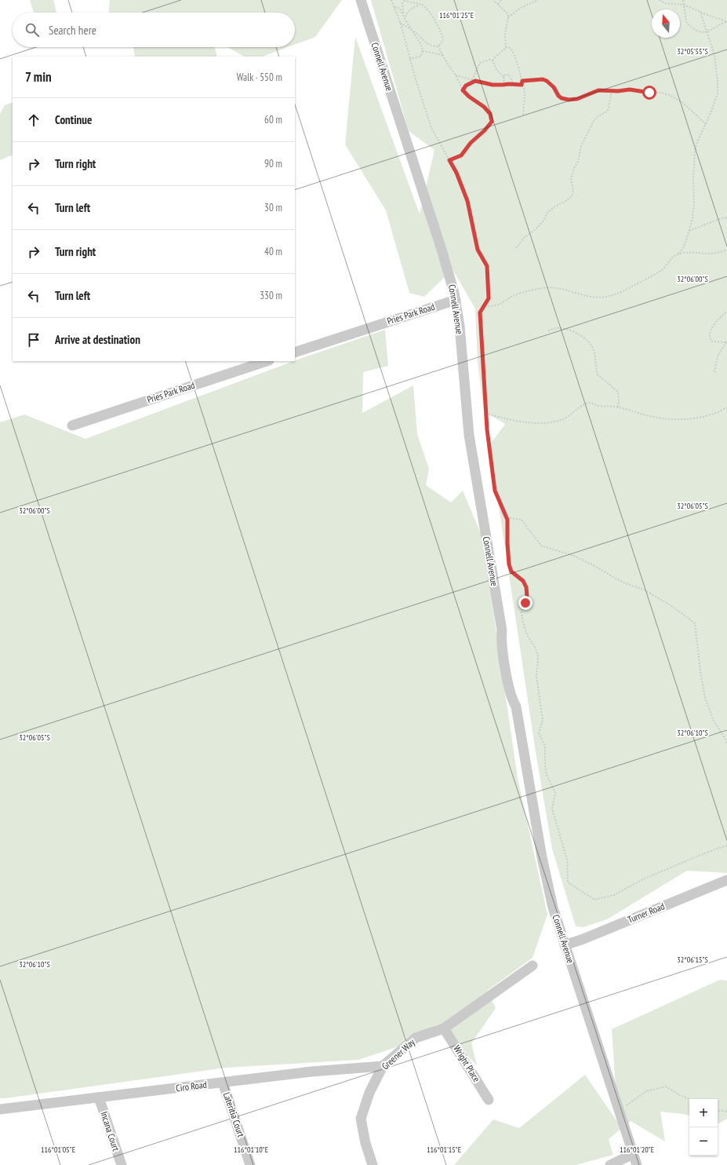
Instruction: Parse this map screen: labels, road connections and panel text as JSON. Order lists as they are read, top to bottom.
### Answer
{
  "streets": {
    "street": [
      "Connell Avenue",
      "Pries Park Road",
      "Turner Road",
      "Greener Way",
      "Wright Place",
      "Ciro Road",
      "Lateritia Court",
      "Incana Court"
    ]
  },
  "crossings": [
    ["Connell Avenue", "Pries Park Road"],
    ["Connell Avenue", "Turner Road"],
    ["Greener Way", "Wright Place"],
    ["Greener Way", "Ciro Road"],
    ["Ciro Road", "Lateritia Court"],
    ["Ciro Road", "Incana Court"]
  ],
  "north": "top",
  "page": {
    "search": "Search here",
    "heading": ["7 min", "Walk · 550 m"],
    "list": [
      ["Continue", "60 m"],
      ["Turn right", "90 m"],
      ["Turn left", "30 m"],
      ["Turn right", "40 m"],
      ["Turn left", "330 m"],
      "Arrive at destination"
    ],
    "map_buttons": ["+", "−"]
  },
  "coordinates": [
    "116°01'25\"E",
    "32°05'55\"S",
    "32°06'00\"S",
    "32°06'05\"S",
    "32°06'10\"S",
    "32°06'15\"S",
    "116°01'05\"E",
    "116°01'10\"E",
    "116°01'15\"E",
    "116°01'20\"E"
  ]
}
